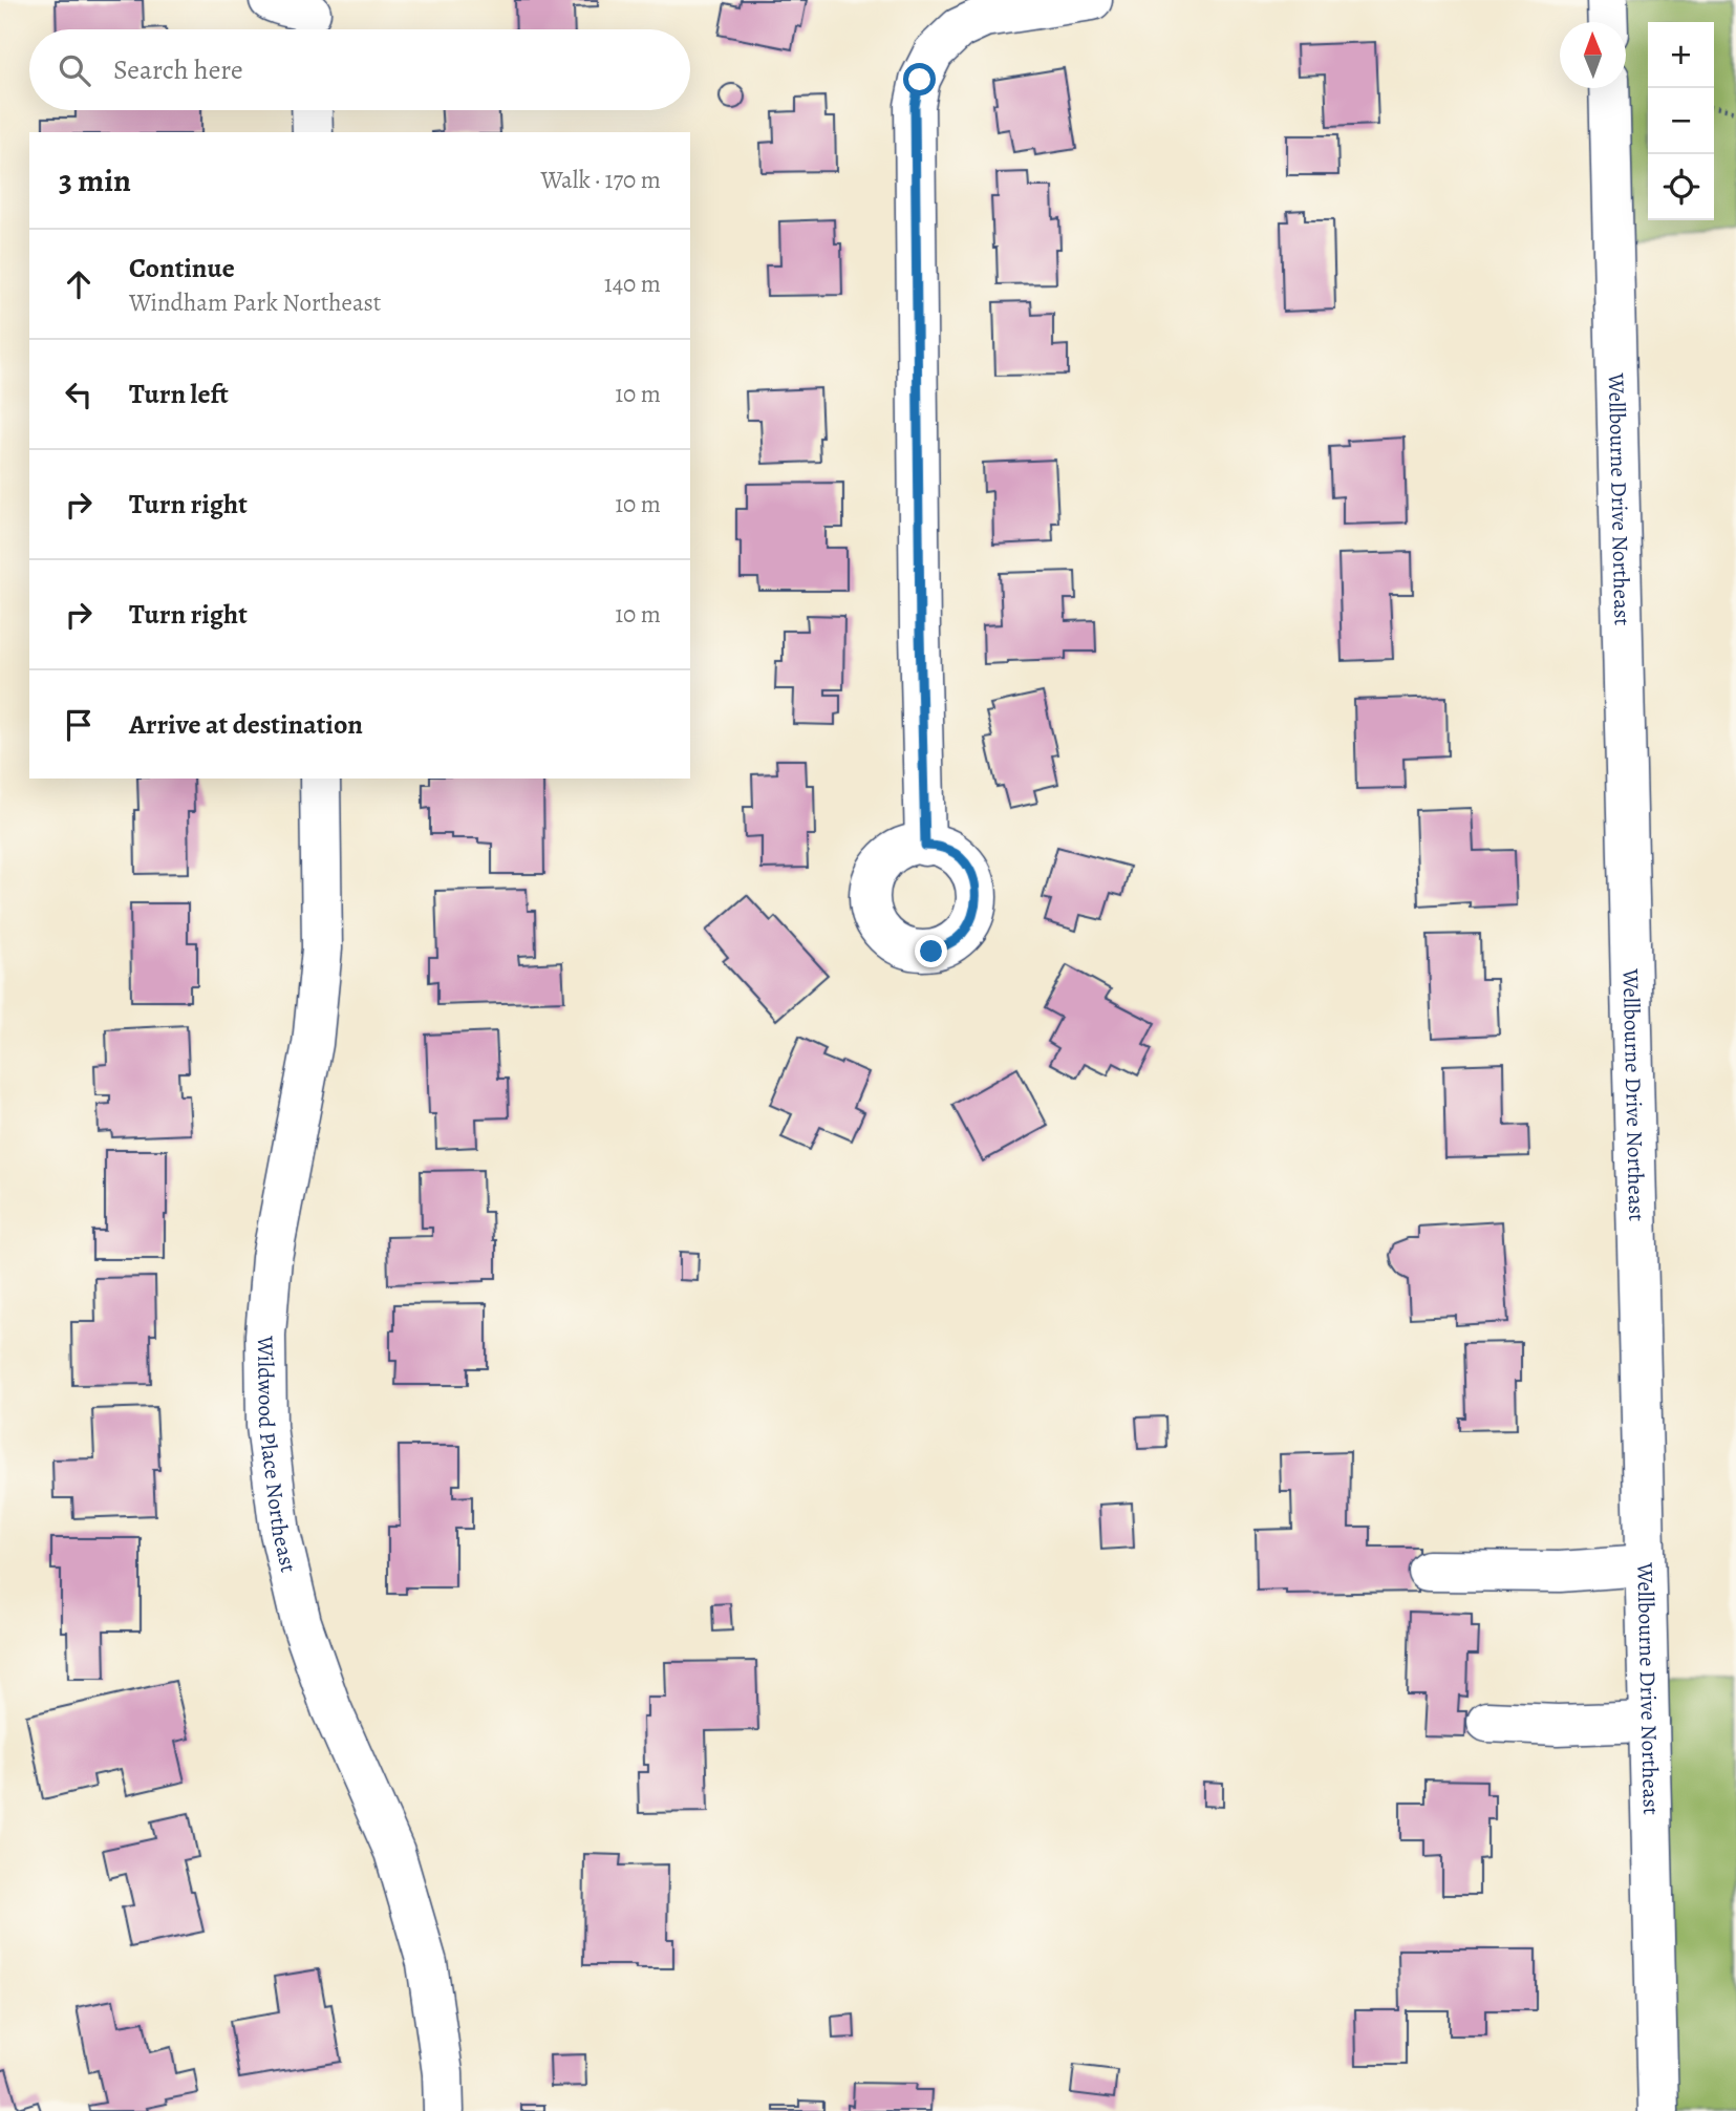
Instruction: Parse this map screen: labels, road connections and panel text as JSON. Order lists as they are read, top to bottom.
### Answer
{
  "streets": {
    "street": ["Wellbourne Drive Northeast", "Wildwood Place Northeast"]
  },
  "north": "top",
  "page": {
    "map_buttons": ["+", "−"],
    "search": "Search here",
    "heading": ["3 min", "Walk · 170 m"],
    "list": [
      ["Continue", "Windham Park Northeast", "140 m"],
      ["Turn left", "10 m"],
      ["Turn right", "10 m"],
      ["Turn right", "10 m"],
      "Arrive at destination"
    ]
  }
}
